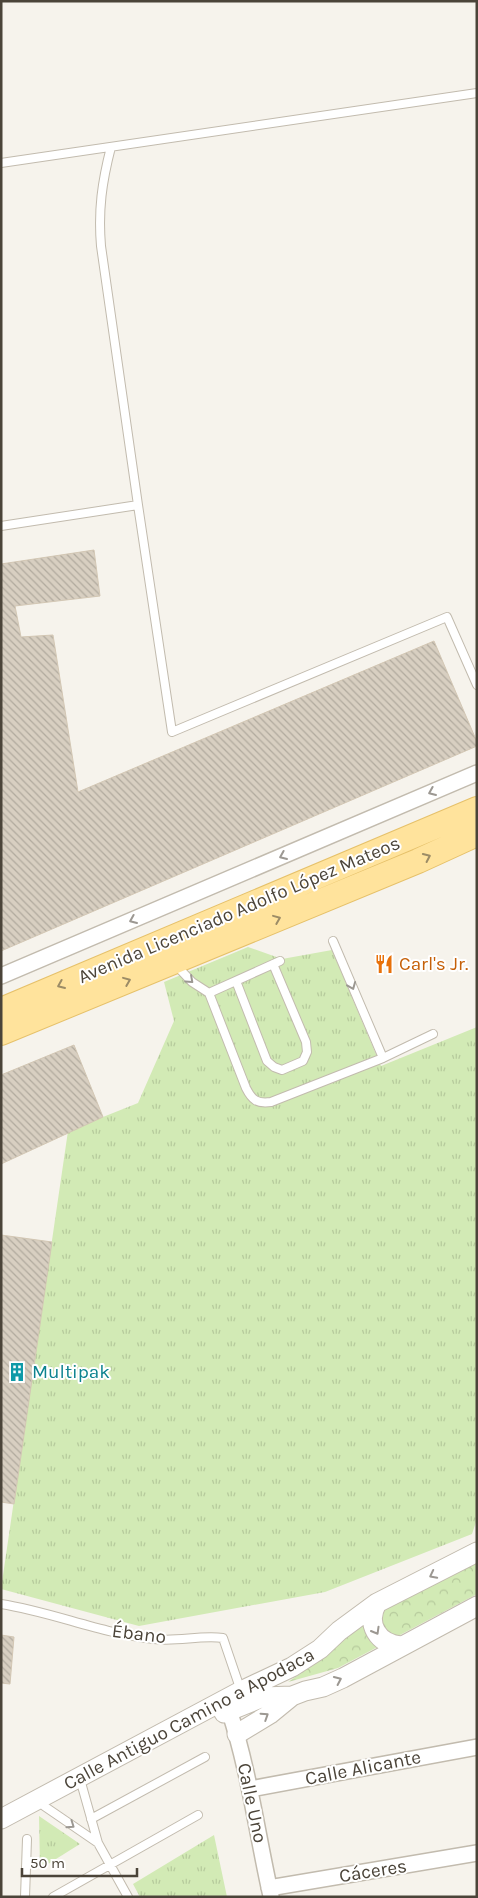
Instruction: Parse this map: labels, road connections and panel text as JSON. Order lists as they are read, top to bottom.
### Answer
{
  "streets": {
    "main road": ["Avenida Licenciado Adolfo López Mateos"],
    "street": [
      "Calle Antiguo Camino a Apodaca",
      "Calle Alicante",
      "Calle Uno",
      "Cáceres"
    ],
    "lane": ["Ébano"]
  },
  "crossings": [
    ["Ébano", "Calle Antiguo Camino a Apodaca"],
    ["Ébano", "Calle Uno"],
    ["Calle Antiguo Camino a Apodaca", "Calle Uno"],
    ["Calle Alicante", "Calle Uno"],
    ["Calle Uno", "Cáceres"]
  ],
  "places": {
    "restaurant": ["Carl's Jr."],
    "building": ["Multipak"]
  },
  "scale_bar": "50 m"
}
